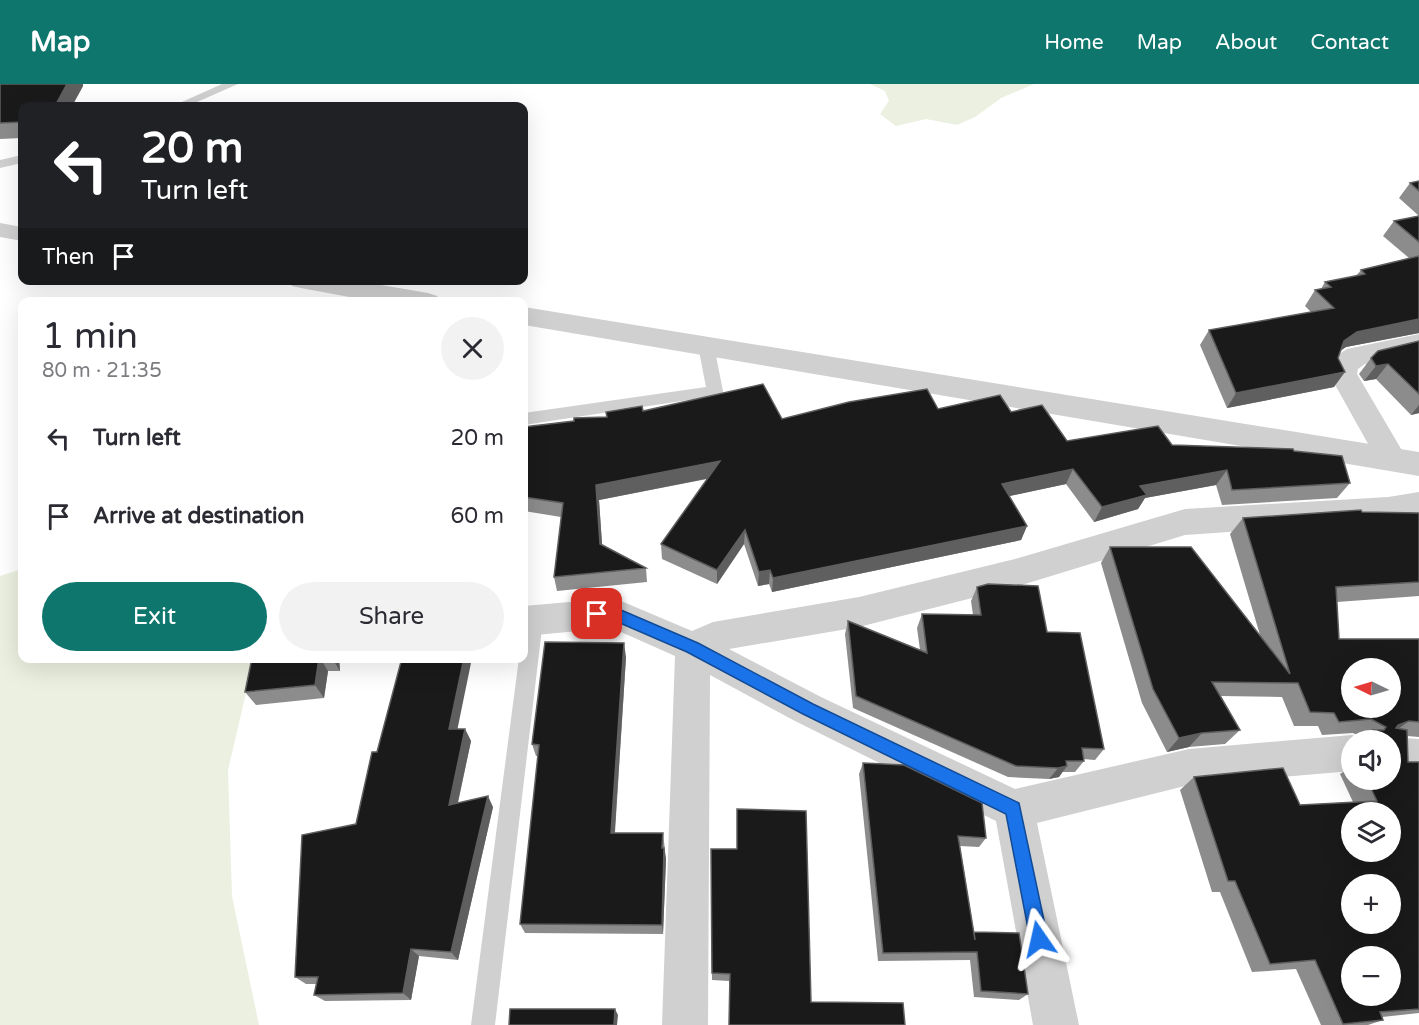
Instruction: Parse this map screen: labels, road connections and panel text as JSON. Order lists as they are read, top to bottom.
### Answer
{
  "north": "left",
  "page": {
    "header": "Map",
    "nav": [
      "Home",
      "Map",
      "About",
      "Contact"
    ],
    "turn": ["20 m", "Turn left"],
    "then": "Then",
    "heading": ["1 min", "80 m · 21:35"],
    "list": [
      {
        "name": "Turn left",
        "value": "20 m"
      },
      {
        "name": "Arrive at destination",
        "value": "60 m"
      }
    ],
    "buttons": ["Exit", "Share"],
    "map_buttons": ["+", "−"]
  }
}
